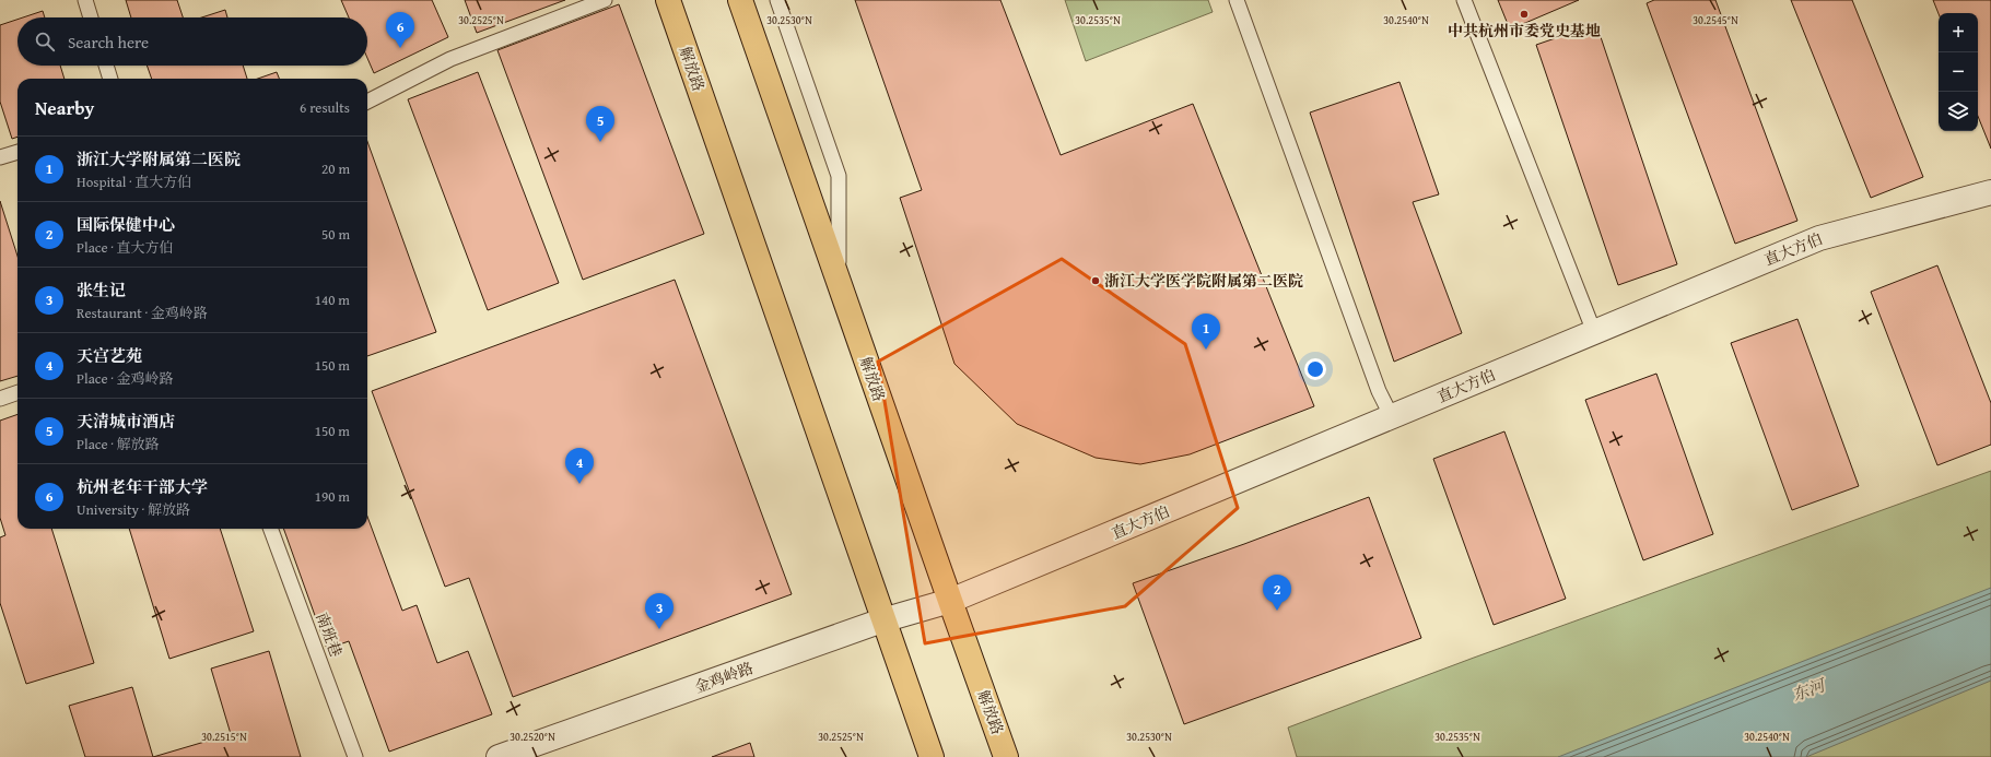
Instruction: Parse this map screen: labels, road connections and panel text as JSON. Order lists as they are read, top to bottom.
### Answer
{
  "streets": {
    "main road": ["解放路"],
    "street": ["直大方伯", "金鸡岭路"],
    "lane": ["南班巷"]
  },
  "crossings": [
    ["解放路", "直大方伯"],
    ["解放路", "金鸡岭路"],
    ["直大方伯", "金鸡岭路"]
  ],
  "water": ["东河"],
  "places": ["中共杭州市委党史基地", "浙江大学医学院附属第二医院"],
  "page": {
    "pins": [
      "6",
      "5",
      "1",
      "4",
      "2",
      "3"
    ],
    "map_buttons": ["+", "−"],
    "search": "Search here",
    "heading": ["Nearby", "6 results"],
    "list": [
      {
        "mark": "1",
        "name": "浙江大学附属第二医院",
        "note": "Hospital · 直大方伯",
        "value": "20 m"
      },
      {
        "mark": "2",
        "name": "国际保健中心",
        "note": "Place · 直大方伯",
        "value": "50 m"
      },
      {
        "mark": "3",
        "name": "张生记",
        "note": "Restaurant · 金鸡岭路",
        "value": "140 m"
      },
      {
        "mark": "4",
        "name": "天宫艺苑",
        "note": "Place · 金鸡岭路",
        "value": "150 m"
      },
      {
        "mark": "5",
        "name": "天清城市酒店",
        "note": "Place · 解放路",
        "value": "150 m"
      },
      {
        "mark": "6",
        "name": "杭州老年干部大学",
        "note": "University · 解放路",
        "value": "190 m"
      }
    ]
  },
  "coordinates": [
    "30.2525°N",
    "30.2530°N",
    "30.2535°N",
    "30.2540°N",
    "30.2545°N",
    "30.2515°N",
    "30.2520°N"
  ]
}
